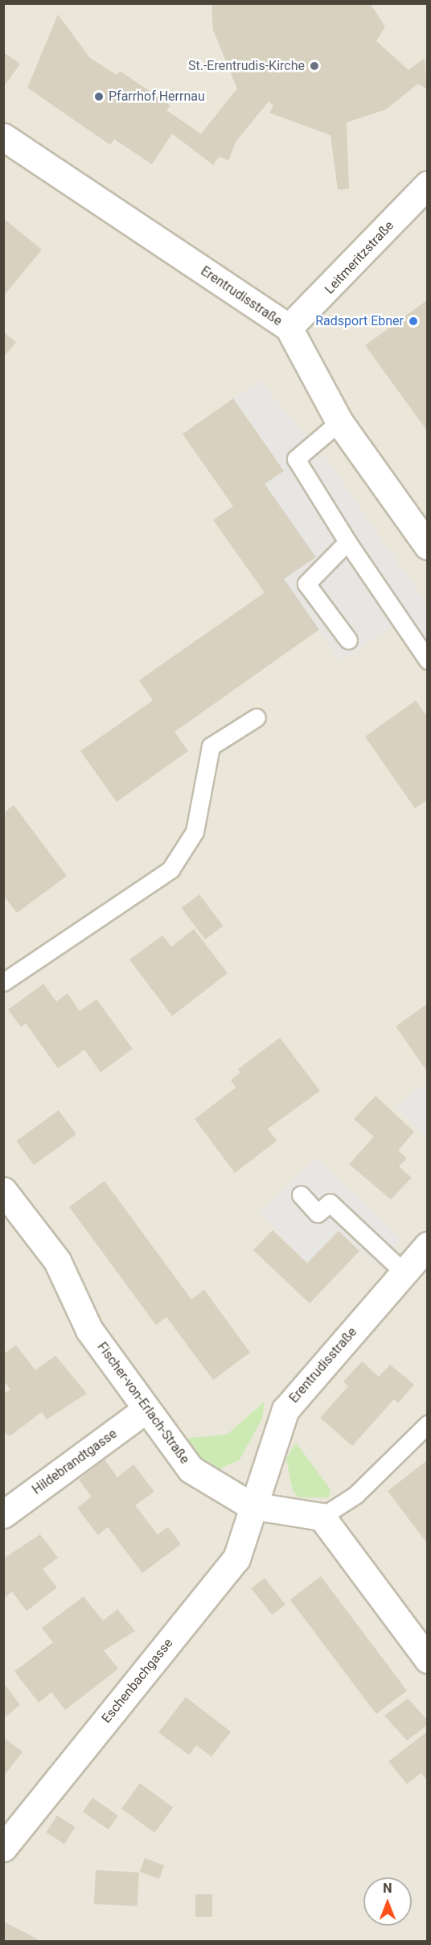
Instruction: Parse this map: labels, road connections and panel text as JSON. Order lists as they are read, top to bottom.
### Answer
{
  "streets": {
    "street": [
      "Leitmeritzstraße",
      "Erentrudisstraße",
      "Fischer-von-Erlach-Straße",
      "Hildebrandtgasse",
      "Eschenbachgasse"
    ]
  },
  "crossings": [
    ["Leitmeritzstraße", "Erentrudisstraße"],
    ["Erentrudisstraße", "Fischer-von-Erlach-Straße"],
    ["Erentrudisstraße", "Eschenbachgasse"],
    ["Fischer-von-Erlach-Straße", "Hildebrandtgasse"],
    ["Fischer-von-Erlach-Straße", "Eschenbachgasse"]
  ],
  "places": ["St.-Erentrudis-Kirche", "Pfarrhof Herrnau", "Radsport Ebner"],
  "north": "top"
}
